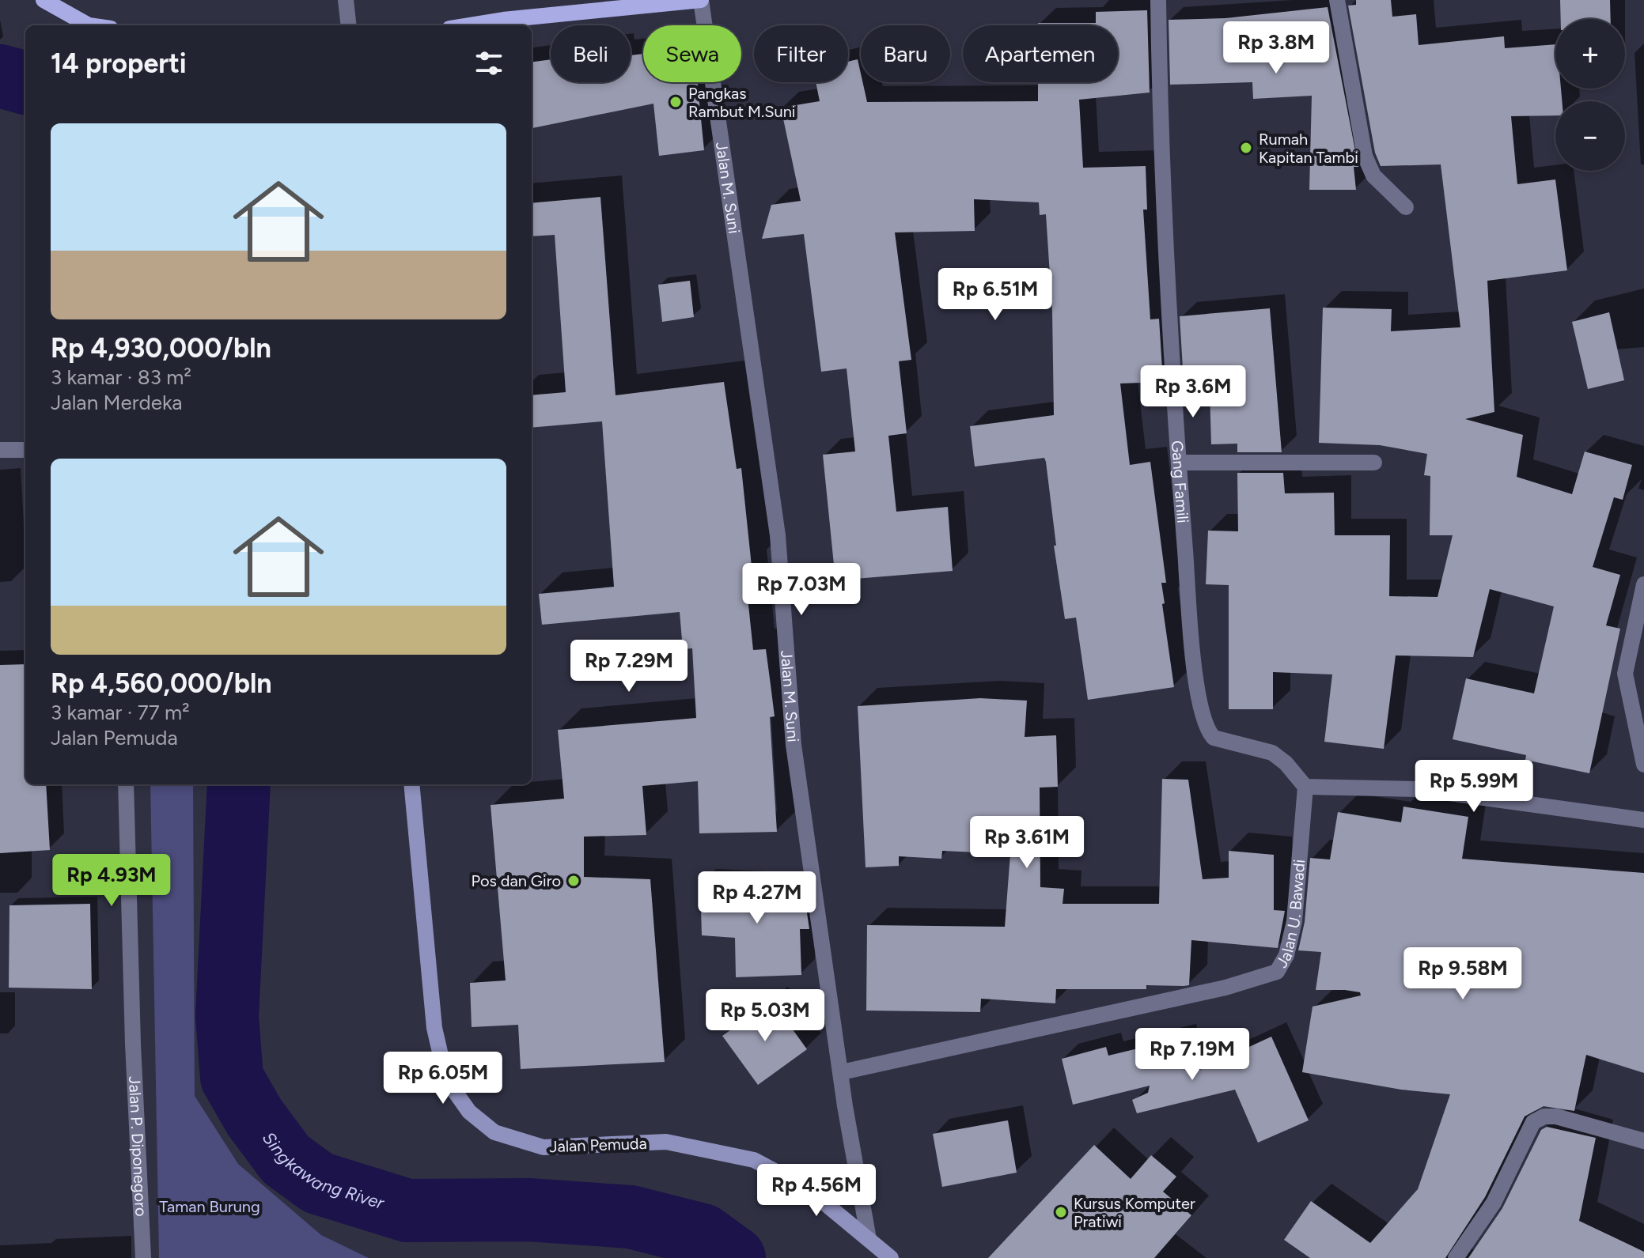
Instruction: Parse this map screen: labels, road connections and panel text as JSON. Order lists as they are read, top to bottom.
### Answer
{
  "streets": {
    "main road": ["Jalan Pemuda"],
    "street": [
      "Jalan M. Suni",
      "Gang Famili",
      "Jalan U. Bawadi",
      "Jalan P. Diponegoro"
    ]
  },
  "crossings": [
    ["Jalan M. Suni", "Jalan U. Bawadi"],
    ["Jalan M. Suni", "Jalan Pemuda"],
    ["Gang Famili", "Jalan U. Bawadi"]
  ],
  "water": ["Singkawang River"],
  "parks": ["Taman Burung"],
  "places": [
    "Pangkas Rambut M.Suni",
    "Rumah Kapitan Tambi",
    "Pos dan Giro",
    "Kursus Komputer Pratiwi"
  ],
  "page": {
    "map_buttons": ["+", "−"],
    "price": [
      "Rp 3.8M",
      "Rp 6.51M",
      "Rp 3.6M",
      "Rp 7.03M",
      "Rp 7.29M",
      "Rp 5.99M",
      "Rp 3.61M",
      "Rp 4.93M",
      "Rp 4.27M",
      "Rp 9.58M",
      "Rp 5.03M",
      "Rp 7.19M",
      "Rp 6.05M",
      "Rp 4.56M"
    ],
    "chip": [
      "Beli",
      "Sewa",
      "Filter",
      "Baru",
      "Apartemen"
    ],
    "heading": "14 properti",
    "list": [
      {
        "name": "Rp 4,930,000/bln",
        "note": "3 kamar · 83 m² · Jalan Merdeka"
      },
      {
        "name": "Rp 4,560,000/bln",
        "note": "3 kamar · 77 m² · Jalan Pemuda"
      }
    ]
  }
}
